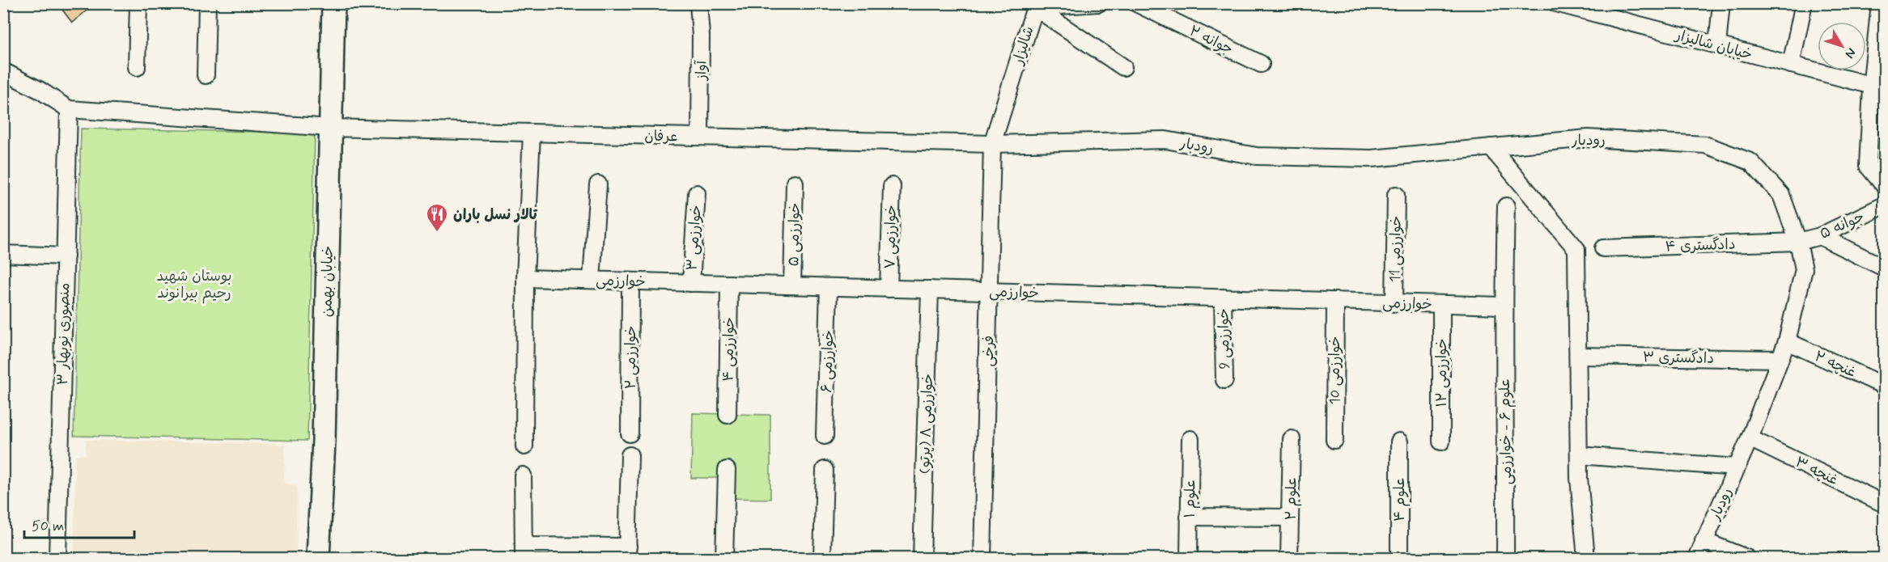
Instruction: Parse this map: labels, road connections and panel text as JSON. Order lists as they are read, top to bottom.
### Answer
{
  "streets": {
    "street": [
      "جوانه ۲",
      "خیابان شالیزار",
      "شالیزار",
      "آواز",
      "عرفان",
      "رودبار",
      "جوانه ۵",
      "خوارزمی ۵",
      "خوارزمی ۷",
      "خوارزمی ۳",
      "دادگستری ۴",
      "خوارزمی 11",
      "خوارزمی",
      "خیابان بهمن",
      "منصوری نوبهار ۳",
      "خوارزمی 9",
      "خوارزمی ۴",
      "فرخی",
      "خوارزمی ۲",
      "دادگستری ۳",
      "خوارزمی ۶",
      "غنچه ۲",
      "خوارزمی 10",
      "خوارزمی ۱۲",
      "خوارزمی ۸ (پرتو)",
      "علوم ۶ - خوارزمی",
      "غنچه ۳",
      "علوم ۱",
      "علوم ۲",
      "علوم ۴"
    ]
  },
  "crossings": [
    ["شالیزار", "عرفان"],
    ["شالیزار", "رودبار"],
    ["شالیزار", "فرخی"],
    ["آواز", "عرفان"],
    ["عرفان", "رودبار"],
    ["عرفان", "خیابان بهمن"],
    ["عرفان", "منصوری نوبهار ۳"],
    ["عرفان", "فرخی"],
    ["رودبار", "جوانه ۵"],
    ["رودبار", "دادگستری ۴"],
    ["رودبار", "فرخی"],
    ["رودبار", "دادگستری ۳"],
    ["رودبار", "غنچه ۲"],
    ["رودبار", "غنچه ۳"],
    ["جوانه ۵", "دادگستری ۴"],
    ["خوارزمی ۵", "خوارزمی"],
    ["خوارزمی ۷", "خوارزمی"],
    ["خوارزمی ۳", "خوارزمی"],
    ["خوارزمی 11", "خوارزمی"],
    ["خوارزمی", "خوارزمی 9"],
    ["خوارزمی", "خوارزمی ۴"],
    ["خوارزمی", "فرخی"],
    ["خوارزمی", "خوارزمی ۲"],
    ["خوارزمی", "خوارزمی ۶"],
    ["خوارزمی", "خوارزمی 10"],
    ["خوارزمی", "خوارزمی ۱۲"],
    ["خوارزمی", "خوارزمی ۸ (پرتو)"],
    ["خوارزمی", "علوم ۶ - خوارزمی"]
  ],
  "parks": ["بوستان شهید رحیم بیرانوند"],
  "places": {
    "restaurant": ["تالار نسل باران"]
  },
  "scale_bar": "50 m",
  "north": "bottom right"
}
